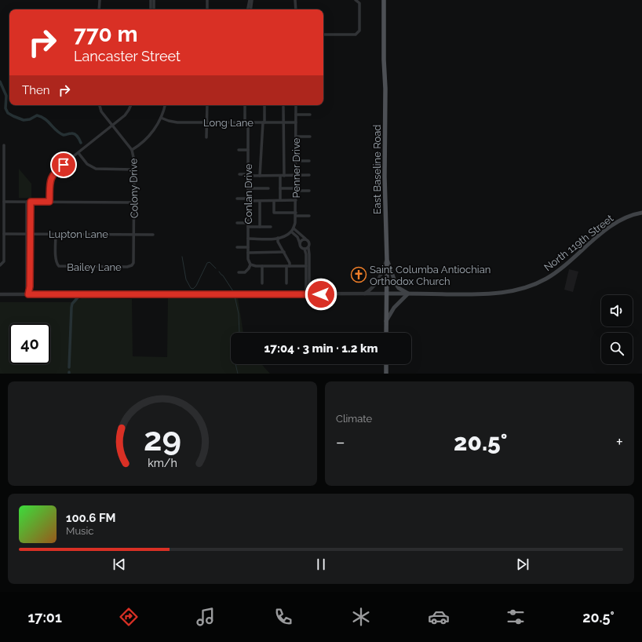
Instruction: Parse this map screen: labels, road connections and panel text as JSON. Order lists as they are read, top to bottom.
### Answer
{
  "streets": {
    "main road": ["East Baseline Road", "North 119th Street"],
    "street": [
      "Long Lane",
      "Penner Drive",
      "Colony Drive",
      "Conlan Drive",
      "Lupton Lane",
      "Bailey Lane"
    ]
  },
  "crossings": [
    ["Long Lane", "Penner Drive"],
    ["Long Lane", "Conlan Drive"],
    ["East Baseline Road", "North 119th Street"],
    ["Colony Drive", "Lupton Lane"],
    ["Colony Drive", "Bailey Lane"],
    ["Lupton Lane", "Bailey Lane"]
  ],
  "places": {
    "church": ["Saint Columba Antiochian Orthodox Church"]
  },
  "page": {
    "turn": ["770 m", "Lancaster Street"],
    "then": "Then",
    "limit": "40",
    "trip": "17:04 · 3 min · 1.2 km",
    "tile": "Climate",
    "heat": ["−", "20.5°", "+"],
    "song": ["100.6 FM", "Music"],
    "tabs": ["17:01", "20.5°"],
    "gauge": ["29", "km/h"]
  }
}
